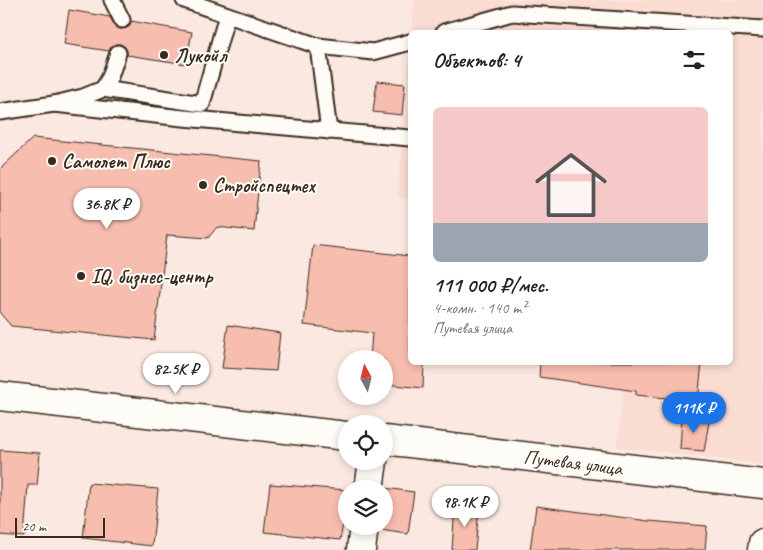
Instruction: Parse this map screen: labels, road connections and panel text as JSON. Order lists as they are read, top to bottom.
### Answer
{
  "streets": {
    "street": ["Путевая улица"]
  },
  "places": [
    "Лукойл",
    "Самолет Плюс",
    "Стройспецтех",
    "IQ, бизнес-центр"
  ],
  "scale_bar": "20 m",
  "north": "top",
  "page": {
    "heading": "Объектов: 4",
    "list": [
      {
        "name": "111 000 ₽/мес.",
        "note": "4-комн. · 140 m² · Путевая улица"
      }
    ],
    "price": [
      "36.8K ₽",
      "82.5K ₽",
      "111K ₽",
      "98.1K ₽"
    ],
    "scale": "20 m"
  }
}
